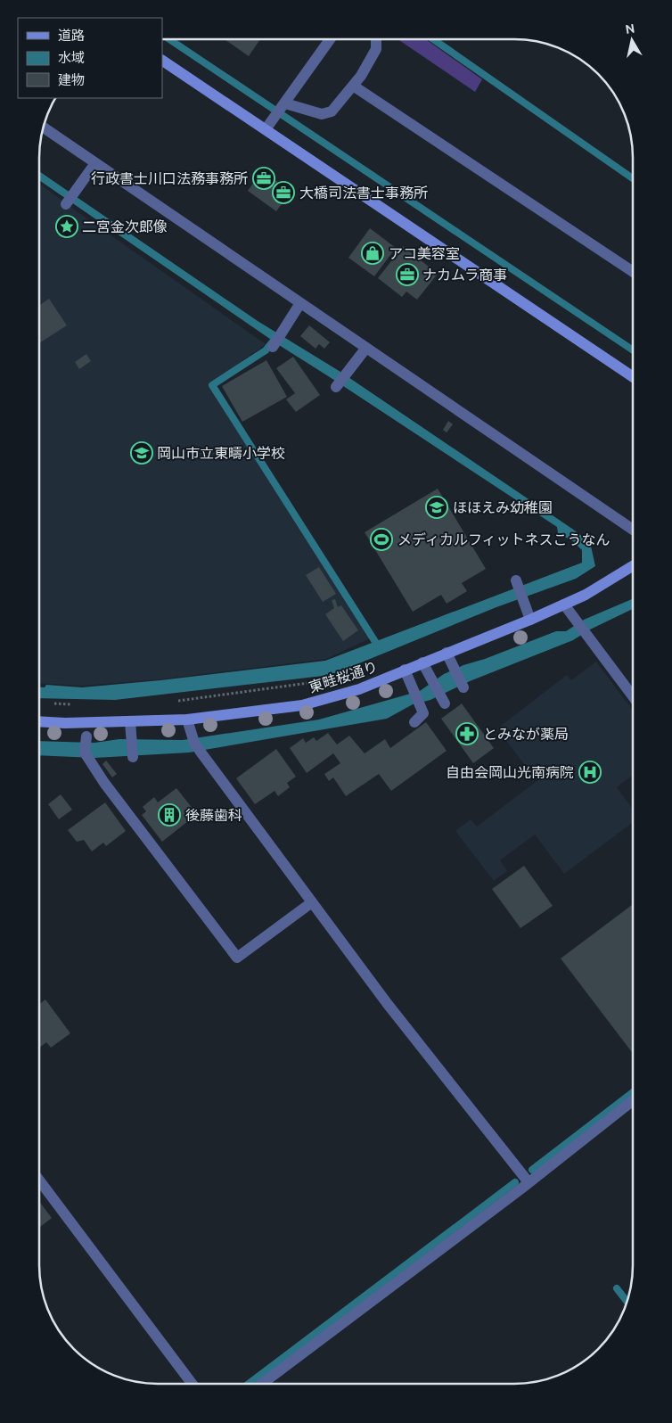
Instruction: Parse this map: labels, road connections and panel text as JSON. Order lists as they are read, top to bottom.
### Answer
{
  "streets": {
    "street": ["東畦桜通り"]
  },
  "places": {
    "office": ["行政書士川口法務事務所", "大橋司法書士事務所", "ナカムラ商事"],
    "place": ["二宮金次郎像"],
    "shop": ["アコ美容室"],
    "school or university": ["岡山市立東疇小学校", "ほほえみ幼稚園"],
    "sports": ["メディカルフィットネスこうなん"],
    "pharmacy": ["とみなが薬局"],
    "hospital": ["自由会岡山光南病院"],
    "building": ["後藤歯科"]
  },
  "legend": ["道路", "水域", "建物"],
  "north": "top"
}
